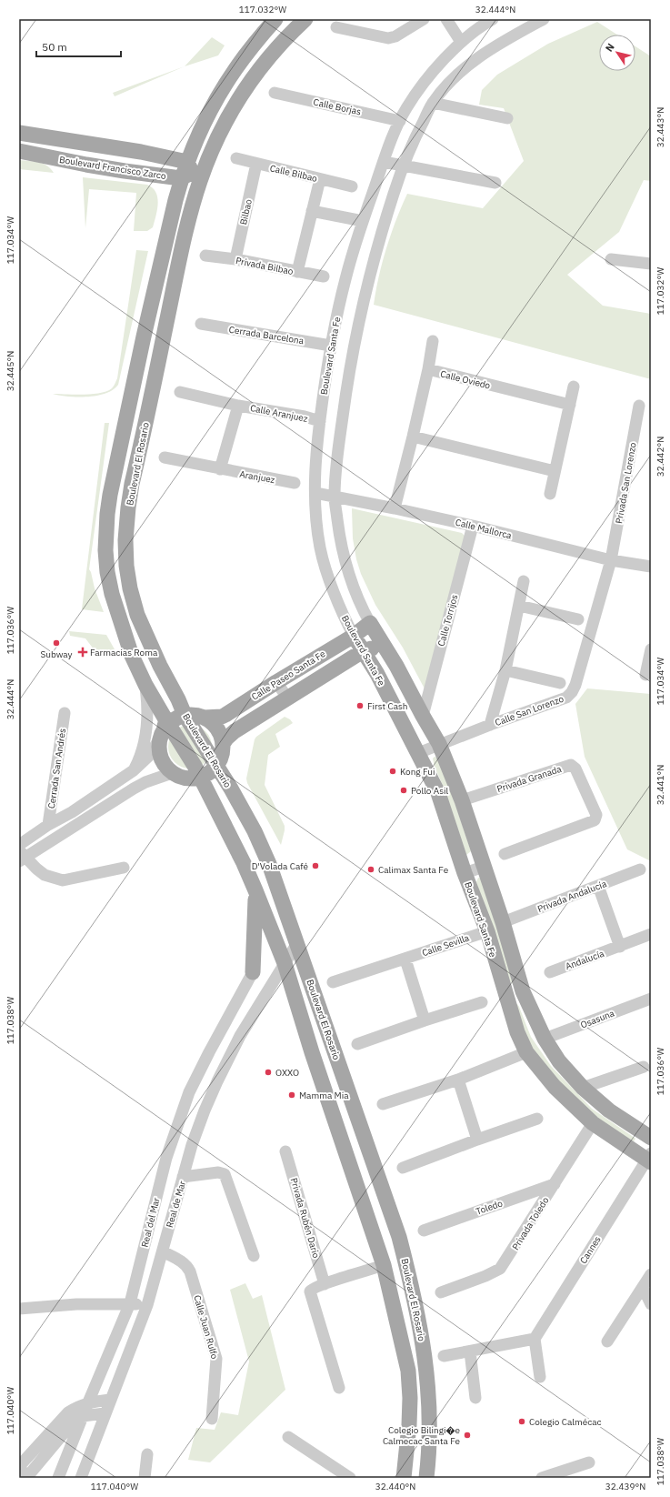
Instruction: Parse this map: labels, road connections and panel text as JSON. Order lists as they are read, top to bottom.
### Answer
{
  "streets": {
    "main road": [
      "Boulevard Francisco Zarco",
      "Boulevard Santa Fe",
      "Boulevard El Rosario",
      "Calle Paseo Santa Fe"
    ],
    "street": [
      "Calle Borjas",
      "Calle Bilbao",
      "Bilbao",
      "Privada Bilbao",
      "Cerrada Barcelona",
      "Calle Oviedo",
      "Calle Aranjuez",
      "Aranjuez",
      "Privada San Lorenzo",
      "Calle Mallorca",
      "Calle Torrijos",
      "Calle San Lorenzo",
      "Cerrada San Andrés",
      "Privada Granada",
      "Privada Andalucía",
      "Calle Sevilla",
      "Andalucía",
      "Osasuna",
      "Real de Mar",
      "Toledo",
      "Privada Rubén Dario",
      "Real del Mar",
      "Privada Toledo",
      "Cannes",
      "Calle Juan Rulfo"
    ]
  },
  "crossings": [
    ["Calle Borjas", "Boulevard Santa Fe"],
    ["Boulevard Francisco Zarco", "Boulevard El Rosario"],
    ["Calle Bilbao", "Bilbao"],
    ["Bilbao", "Privada Bilbao"],
    ["Cerrada Barcelona", "Boulevard Santa Fe"],
    ["Boulevard Santa Fe", "Calle Aranjuez"],
    ["Boulevard Santa Fe", "Calle Mallorca"],
    ["Boulevard Santa Fe", "Calle Torrijos"],
    ["Boulevard Santa Fe", "Calle Paseo Santa Fe"],
    ["Boulevard Santa Fe", "Calle San Lorenzo"],
    ["Boulevard Santa Fe", "Privada Granada"],
    ["Boulevard Santa Fe", "Privada Andalucía"],
    ["Boulevard Santa Fe", "Calle Sevilla"],
    ["Boulevard Santa Fe", "Osasuna"],
    ["Boulevard Santa Fe", "Privada Toledo"],
    ["Boulevard Santa Fe", "Cannes"],
    ["Calle Oviedo", "Calle Mallorca"],
    ["Boulevard El Rosario", "Calle Paseo Santa Fe"],
    ["Boulevard El Rosario", "Real de Mar"],
    ["Privada San Lorenzo", "Calle Mallorca"],
    ["Privada San Lorenzo", "Calle San Lorenzo"],
    ["Calle Mallorca", "Calle Torrijos"],
    ["Calle Mallorca", "Calle San Lorenzo"],
    ["Real de Mar", "Calle Juan Rulfo"],
    ["Toledo", "Privada Toledo"]
  ],
  "places": {
    "other": [
      "Subway",
      "First Cash",
      "Kong Fui",
      "Pollo Asil",
      "D'Volada Café",
      "Calimax Santa Fe",
      "OXXO",
      "Mamma Mia",
      "Colegio Calmécac",
      "Colegio Bilingi�e Calmecac Santa Fe"
    ],
    "health": ["Farmacias Roma"]
  },
  "scale_bar": "50 m",
  "north": "top left",
  "coordinates": [
    "117.032°W",
    "32.444°N",
    "32.443°N",
    "117.034°W",
    "32.445°N",
    "32.442°N",
    "117.036°W",
    "32.441°N",
    "117.038°W",
    "117.040°W",
    "32.440°N",
    "32.439°N"
  ]
}
